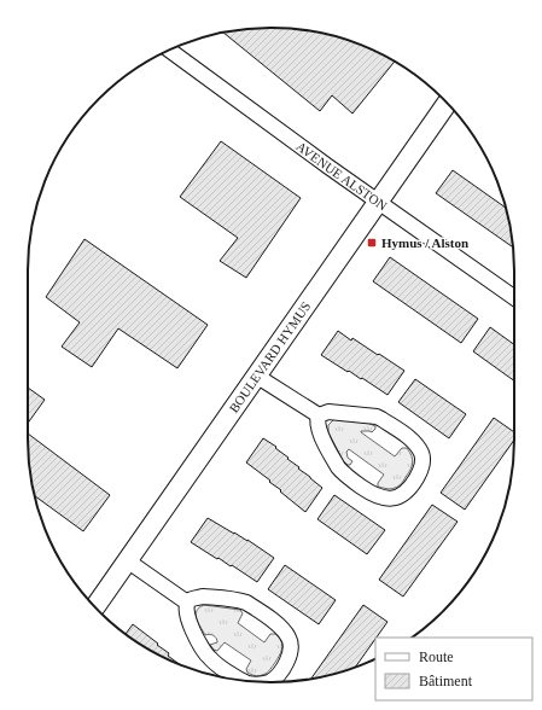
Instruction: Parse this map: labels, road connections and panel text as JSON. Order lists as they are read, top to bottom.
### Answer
{
  "streets": {
    "street": ["AVENUE ALSTON", "BOULEVARD HYMUS"]
  },
  "crossings": [
    ["AVENUE ALSTON", "BOULEVARD HYMUS"]
  ],
  "places": {
    "transit": ["Hymus / Alston"]
  },
  "legend": ["Route", "Bâtiment"]
}
